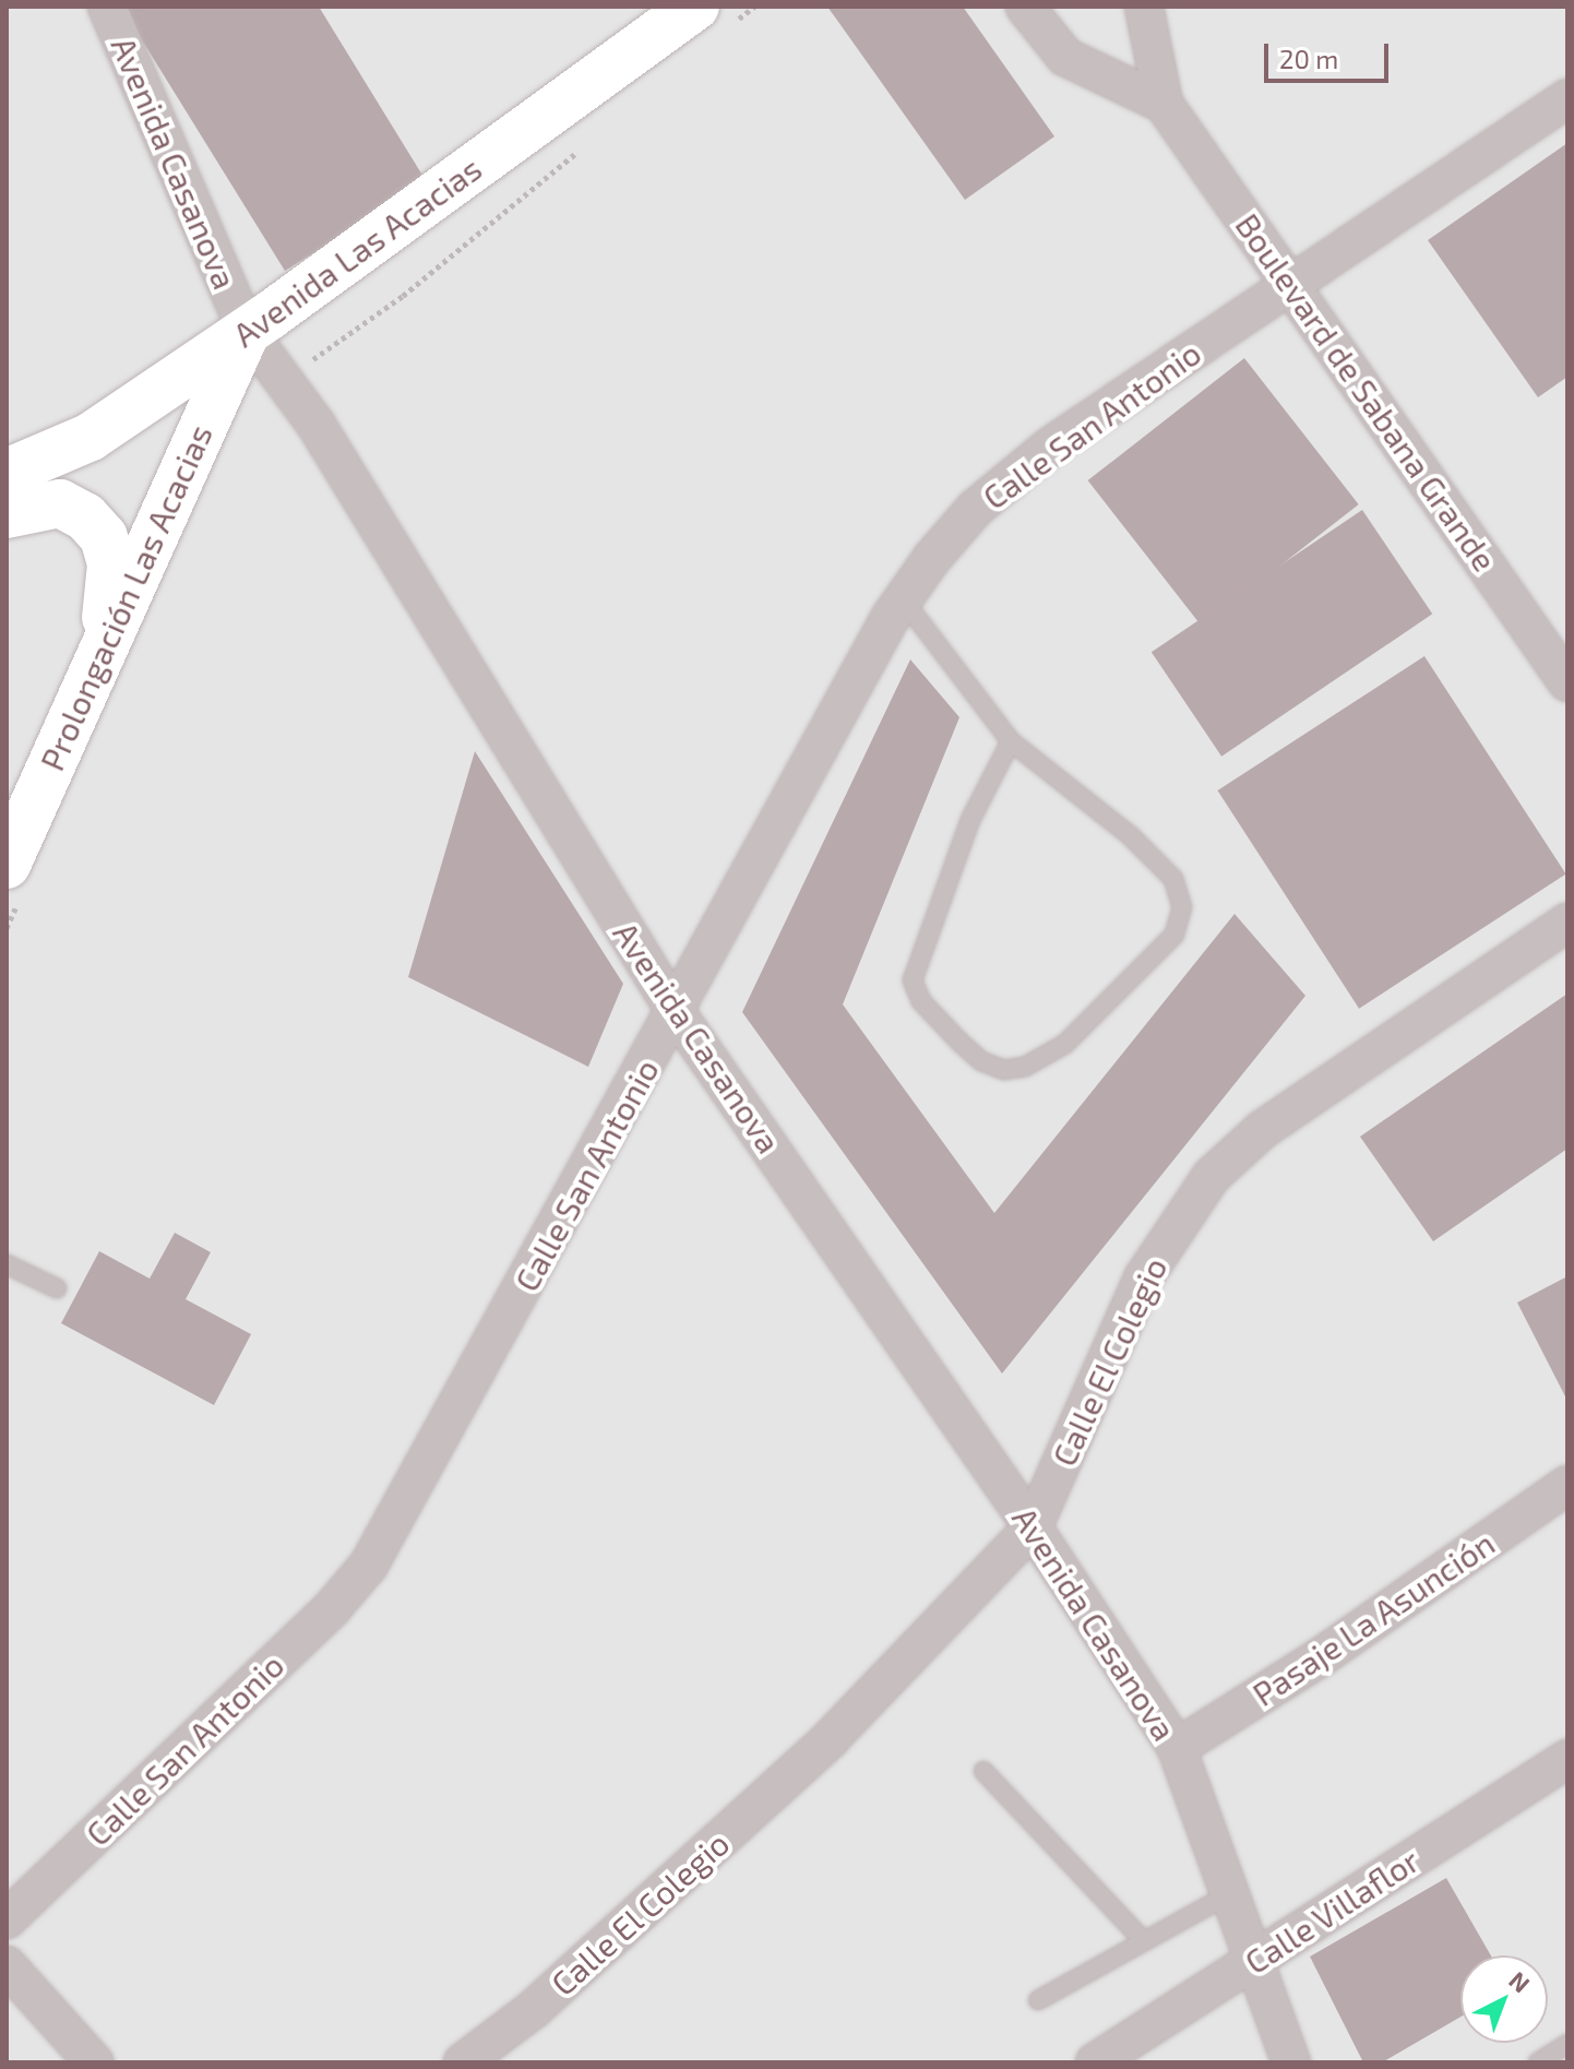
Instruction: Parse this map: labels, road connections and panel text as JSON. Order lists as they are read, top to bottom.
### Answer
{
  "streets": {
    "street": [
      "Avenida Casanova",
      "Avenida Las Acacias",
      "Boulevard de Sabana Grande",
      "Calle San Antonio",
      "Prolongación Las Acacias",
      "Calle El Colegio",
      "Pasaje La Asunción",
      "Calle Villaflor"
    ]
  },
  "crossings": [
    ["Avenida Casanova", "Avenida Las Acacias"],
    ["Avenida Casanova", "Calle San Antonio"],
    ["Avenida Casanova", "Prolongación Las Acacias"],
    ["Avenida Casanova", "Calle El Colegio"],
    ["Avenida Casanova", "Pasaje La Asunción"],
    ["Avenida Casanova", "Calle Villaflor"],
    ["Avenida Las Acacias", "Prolongación Las Acacias"],
    ["Boulevard de Sabana Grande", "Calle San Antonio"]
  ],
  "scale_bar": "20 m",
  "north": "top right"
}
